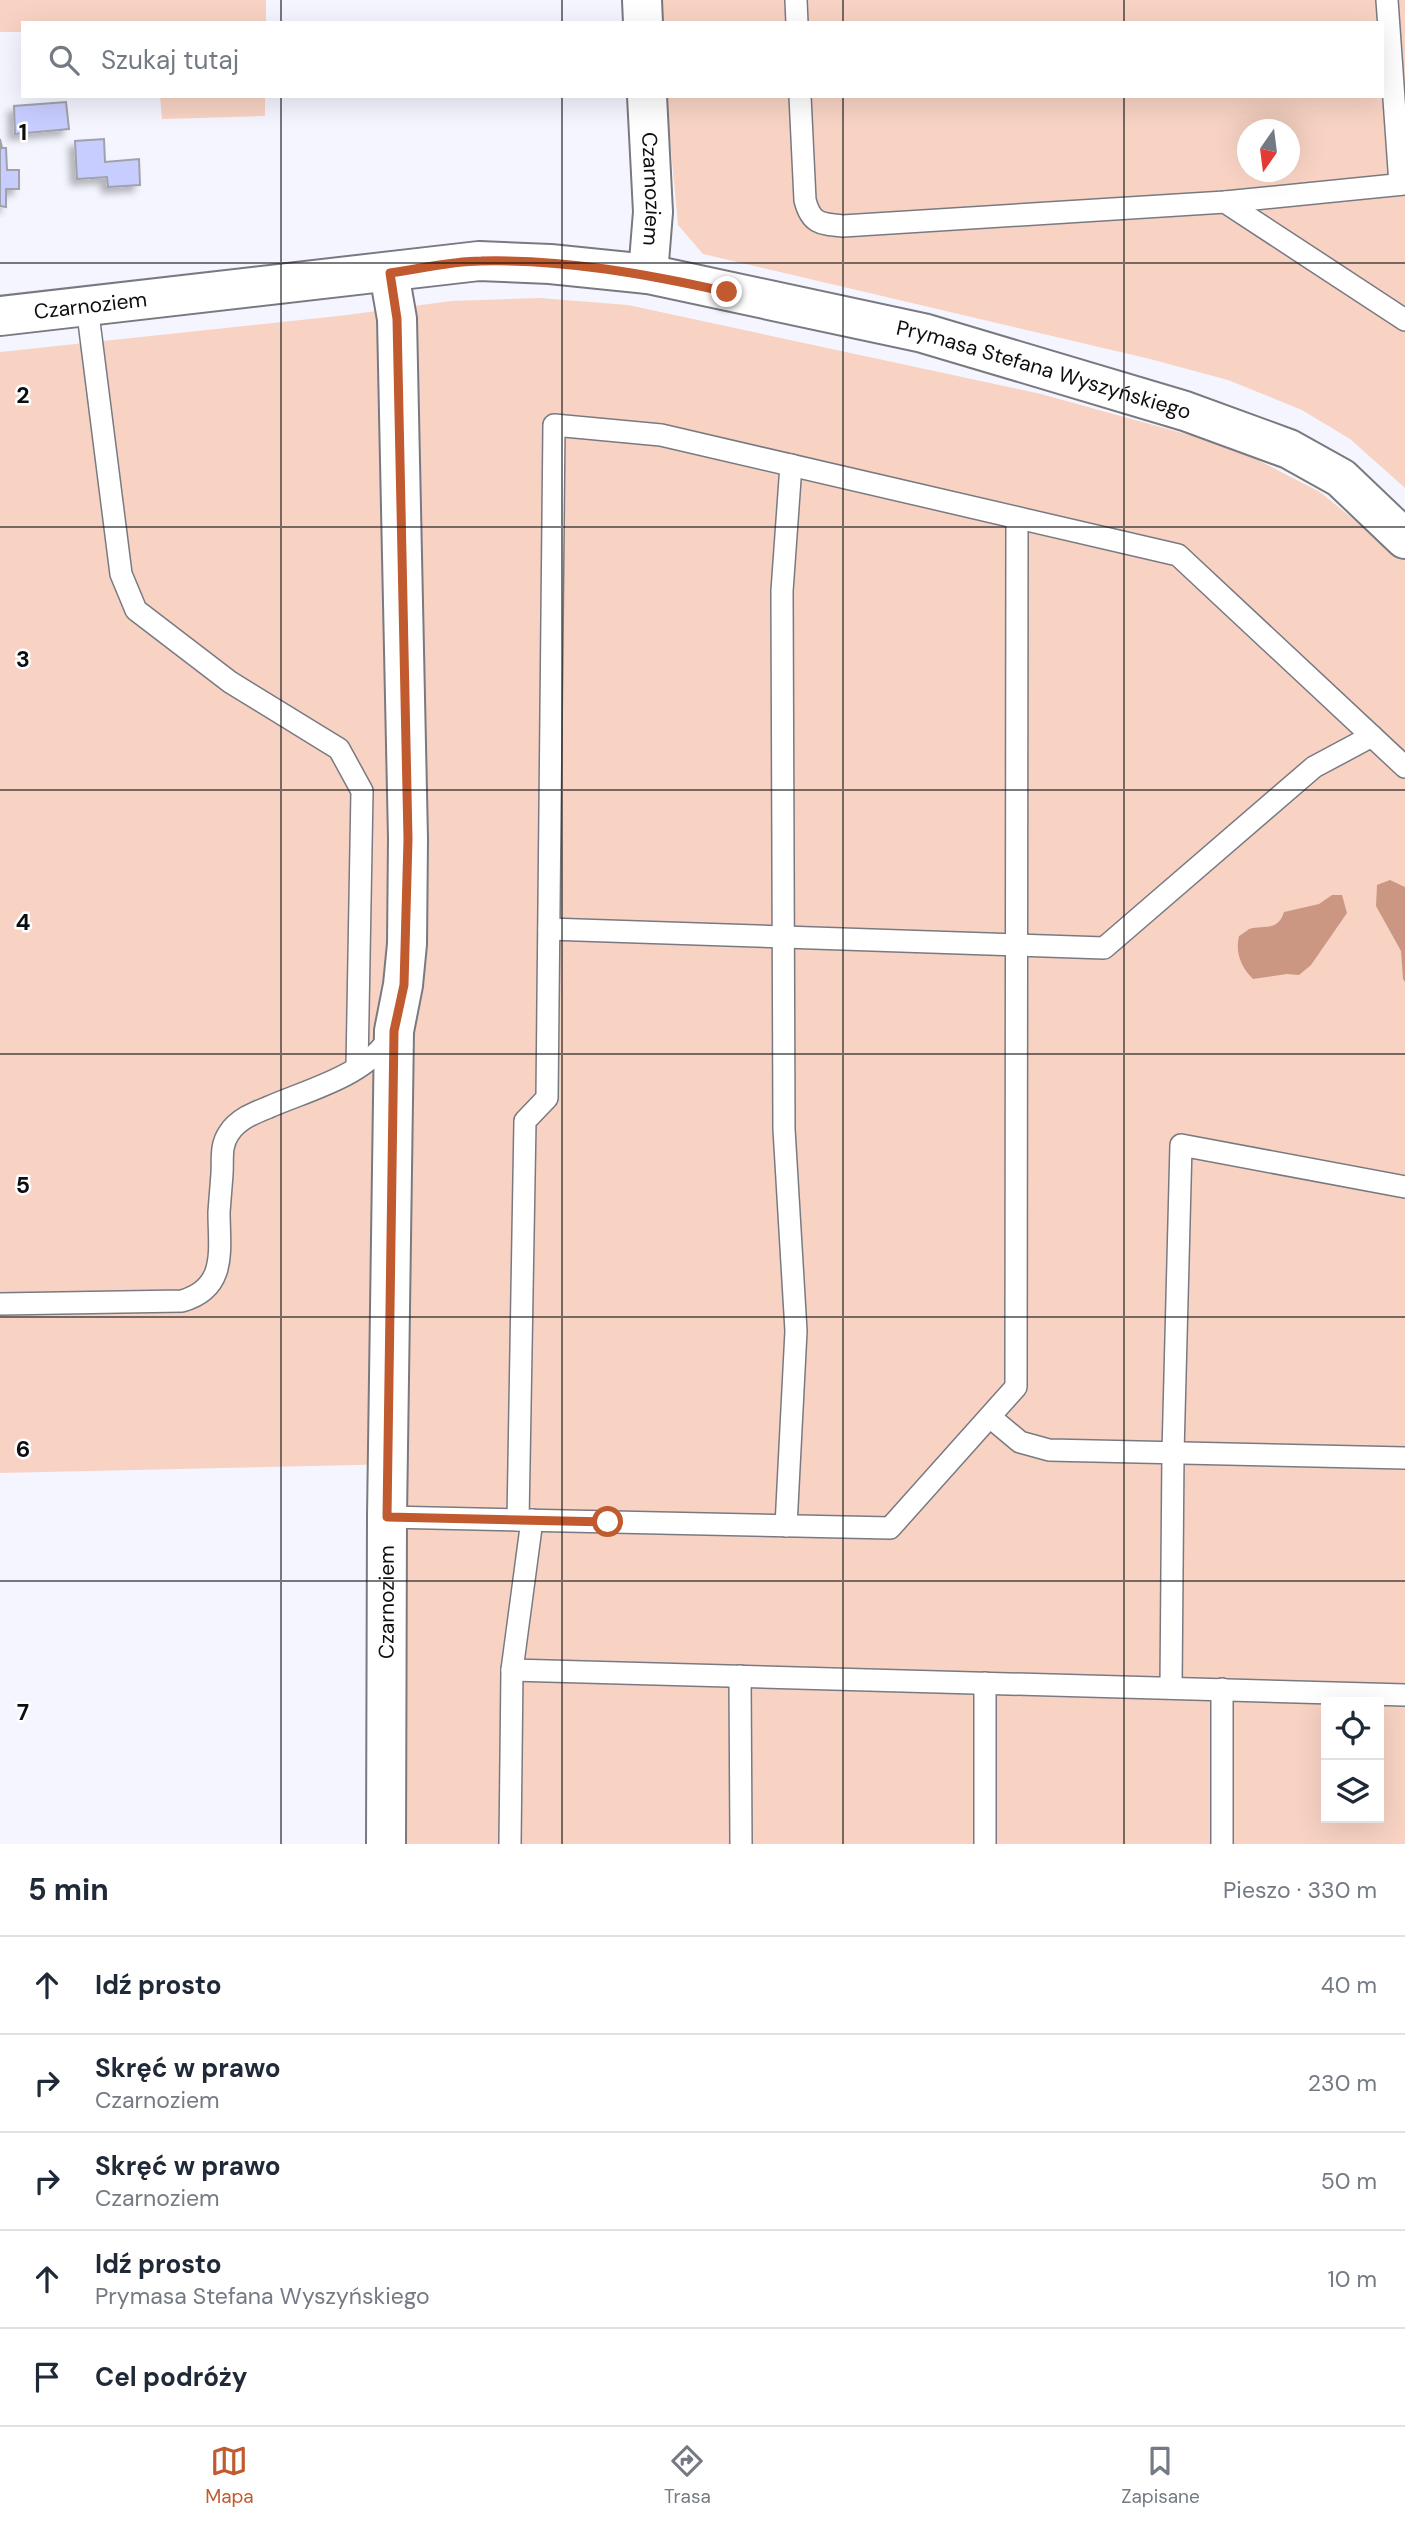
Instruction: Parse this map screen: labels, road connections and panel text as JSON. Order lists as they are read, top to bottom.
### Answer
{
  "streets": {
    "street": ["Czarnoziem", "Prymasa Stefana Wyszyńskiego"]
  },
  "crossings": [
    ["Czarnoziem", "Prymasa Stefana Wyszyńskiego"]
  ],
  "north": "bottom",
  "page": {
    "search": "Szukaj tutaj",
    "heading": ["5 min", "Pieszo · 330 m"],
    "list": [
      ["Idź prosto", "40 m"],
      ["Skręć w prawo", "Czarnoziem", "230 m"],
      ["Skręć w prawo", "Czarnoziem", "50 m"],
      ["Idź prosto", "Prymasa Stefana Wyszyńskiego", "10 m"],
      "Cel podróży"
    ],
    "nav": ["Mapa", "Trasa", "Zapisane"]
  },
  "grid": {
    "rows": [
      "1",
      "2",
      "3",
      "4",
      "5",
      "6",
      "7"
    ]
  }
}
